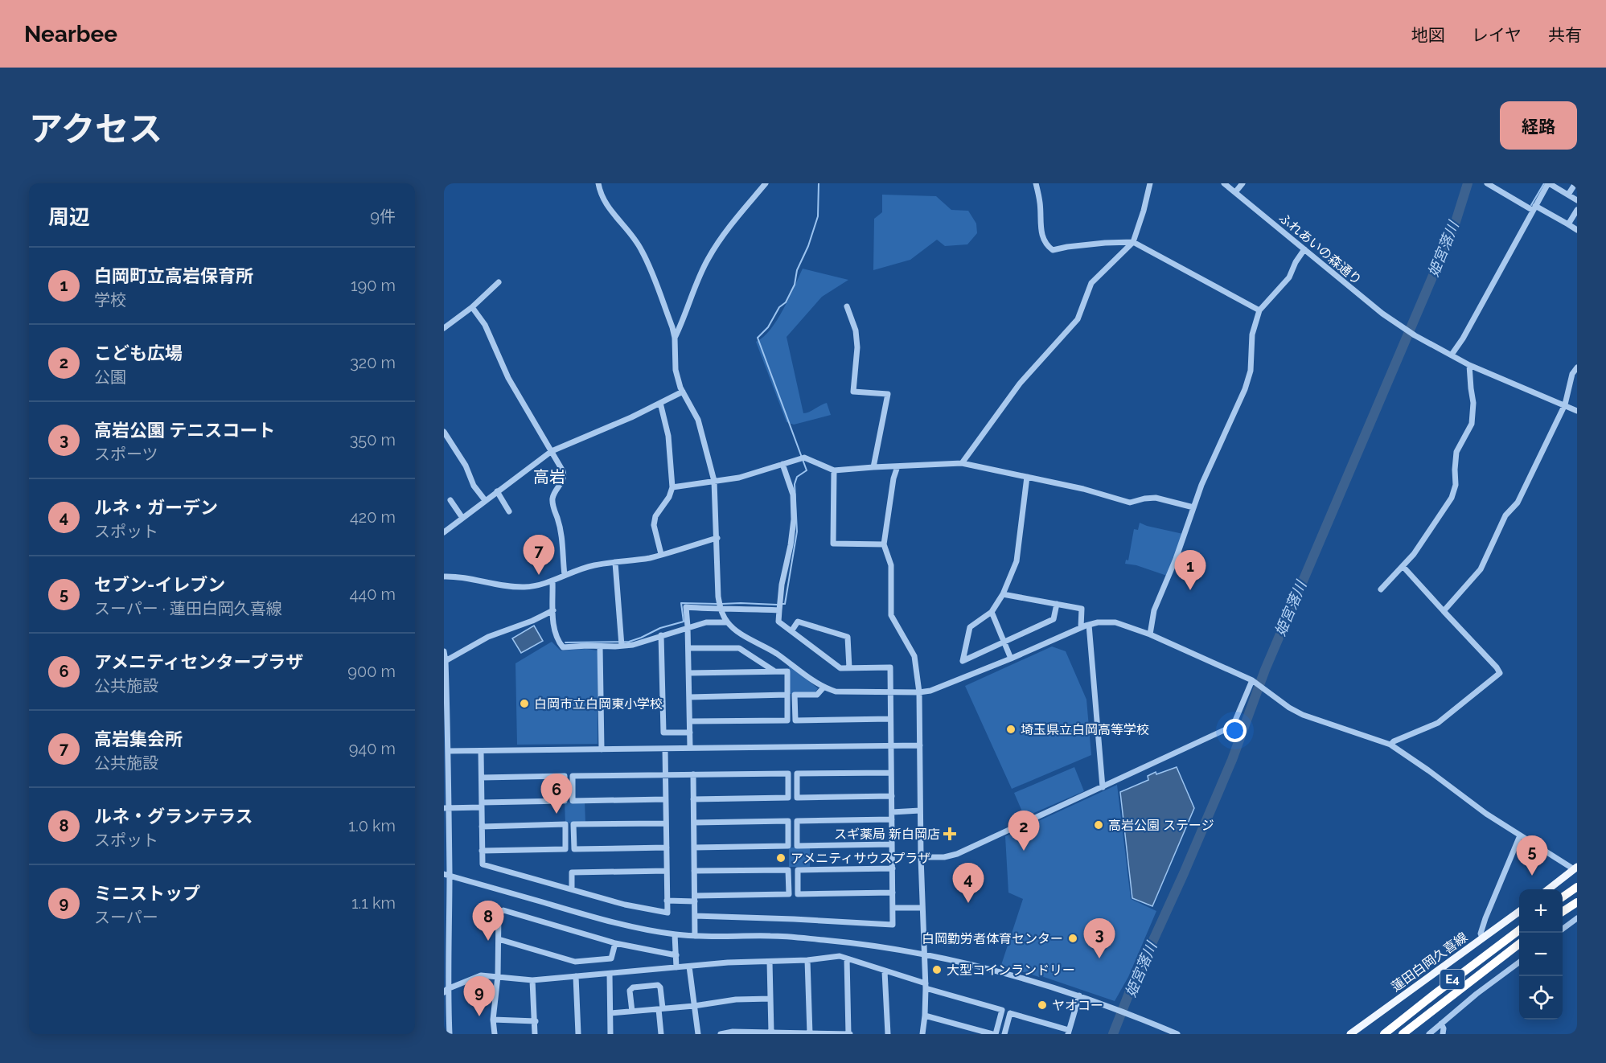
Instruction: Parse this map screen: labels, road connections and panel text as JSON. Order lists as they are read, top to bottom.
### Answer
{
  "streets": {
    "highway": ["E4"],
    "main road": ["蓮田白岡久喜線"],
    "street": ["ふれあいの森通り"]
  },
  "districts": ["高岩"],
  "water": ["姫宮落川"],
  "places": {
    "other": [
      "白岡市立白岡東小学校",
      "埼玉県立白岡高等学校",
      "高岩公園 ステージ",
      "アメニティサウスプラザ",
      "白岡勤労者体育センター",
      "大型コインランドリー",
      "ヤオコー"
    ],
    "health": ["スギ薬局 新白岡店"]
  },
  "page": {
    "header": "Nearbee",
    "nav": ["地図", "レイヤ", "共有"],
    "title": "アクセス",
    "buttons": "経路",
    "heading": ["周辺", "9件"],
    "list": [
      {
        "mark": "1",
        "name": "白岡町立高岩保育所",
        "note": "学校",
        "value": "190 m"
      },
      {
        "mark": "2",
        "name": "こども広場",
        "note": "公園",
        "value": "320 m"
      },
      {
        "mark": "3",
        "name": "高岩公園 テニスコート",
        "note": "スポーツ",
        "value": "350 m"
      },
      {
        "mark": "4",
        "name": "ルネ・ガーデン",
        "note": "スポット",
        "value": "420 m"
      },
      {
        "mark": "5",
        "name": "セブン-イレブン",
        "note": "スーパー · 蓮田白岡久喜線",
        "value": "440 m"
      },
      {
        "mark": "6",
        "name": "アメニティセンタープラザ",
        "note": "公共施設",
        "value": "900 m"
      },
      {
        "mark": "7",
        "name": "高岩集会所",
        "note": "公共施設",
        "value": "940 m"
      },
      {
        "mark": "8",
        "name": "ルネ・グランテラス",
        "note": "スポット",
        "value": "1.0 km"
      },
      {
        "mark": "9",
        "name": "ミニストップ",
        "note": "スーパー",
        "value": "1.1 km"
      }
    ],
    "pins": [
      "7",
      "1",
      "6",
      "2",
      "5",
      "4",
      "8",
      "3",
      "9"
    ],
    "map_buttons": ["+", "−"]
  }
}
